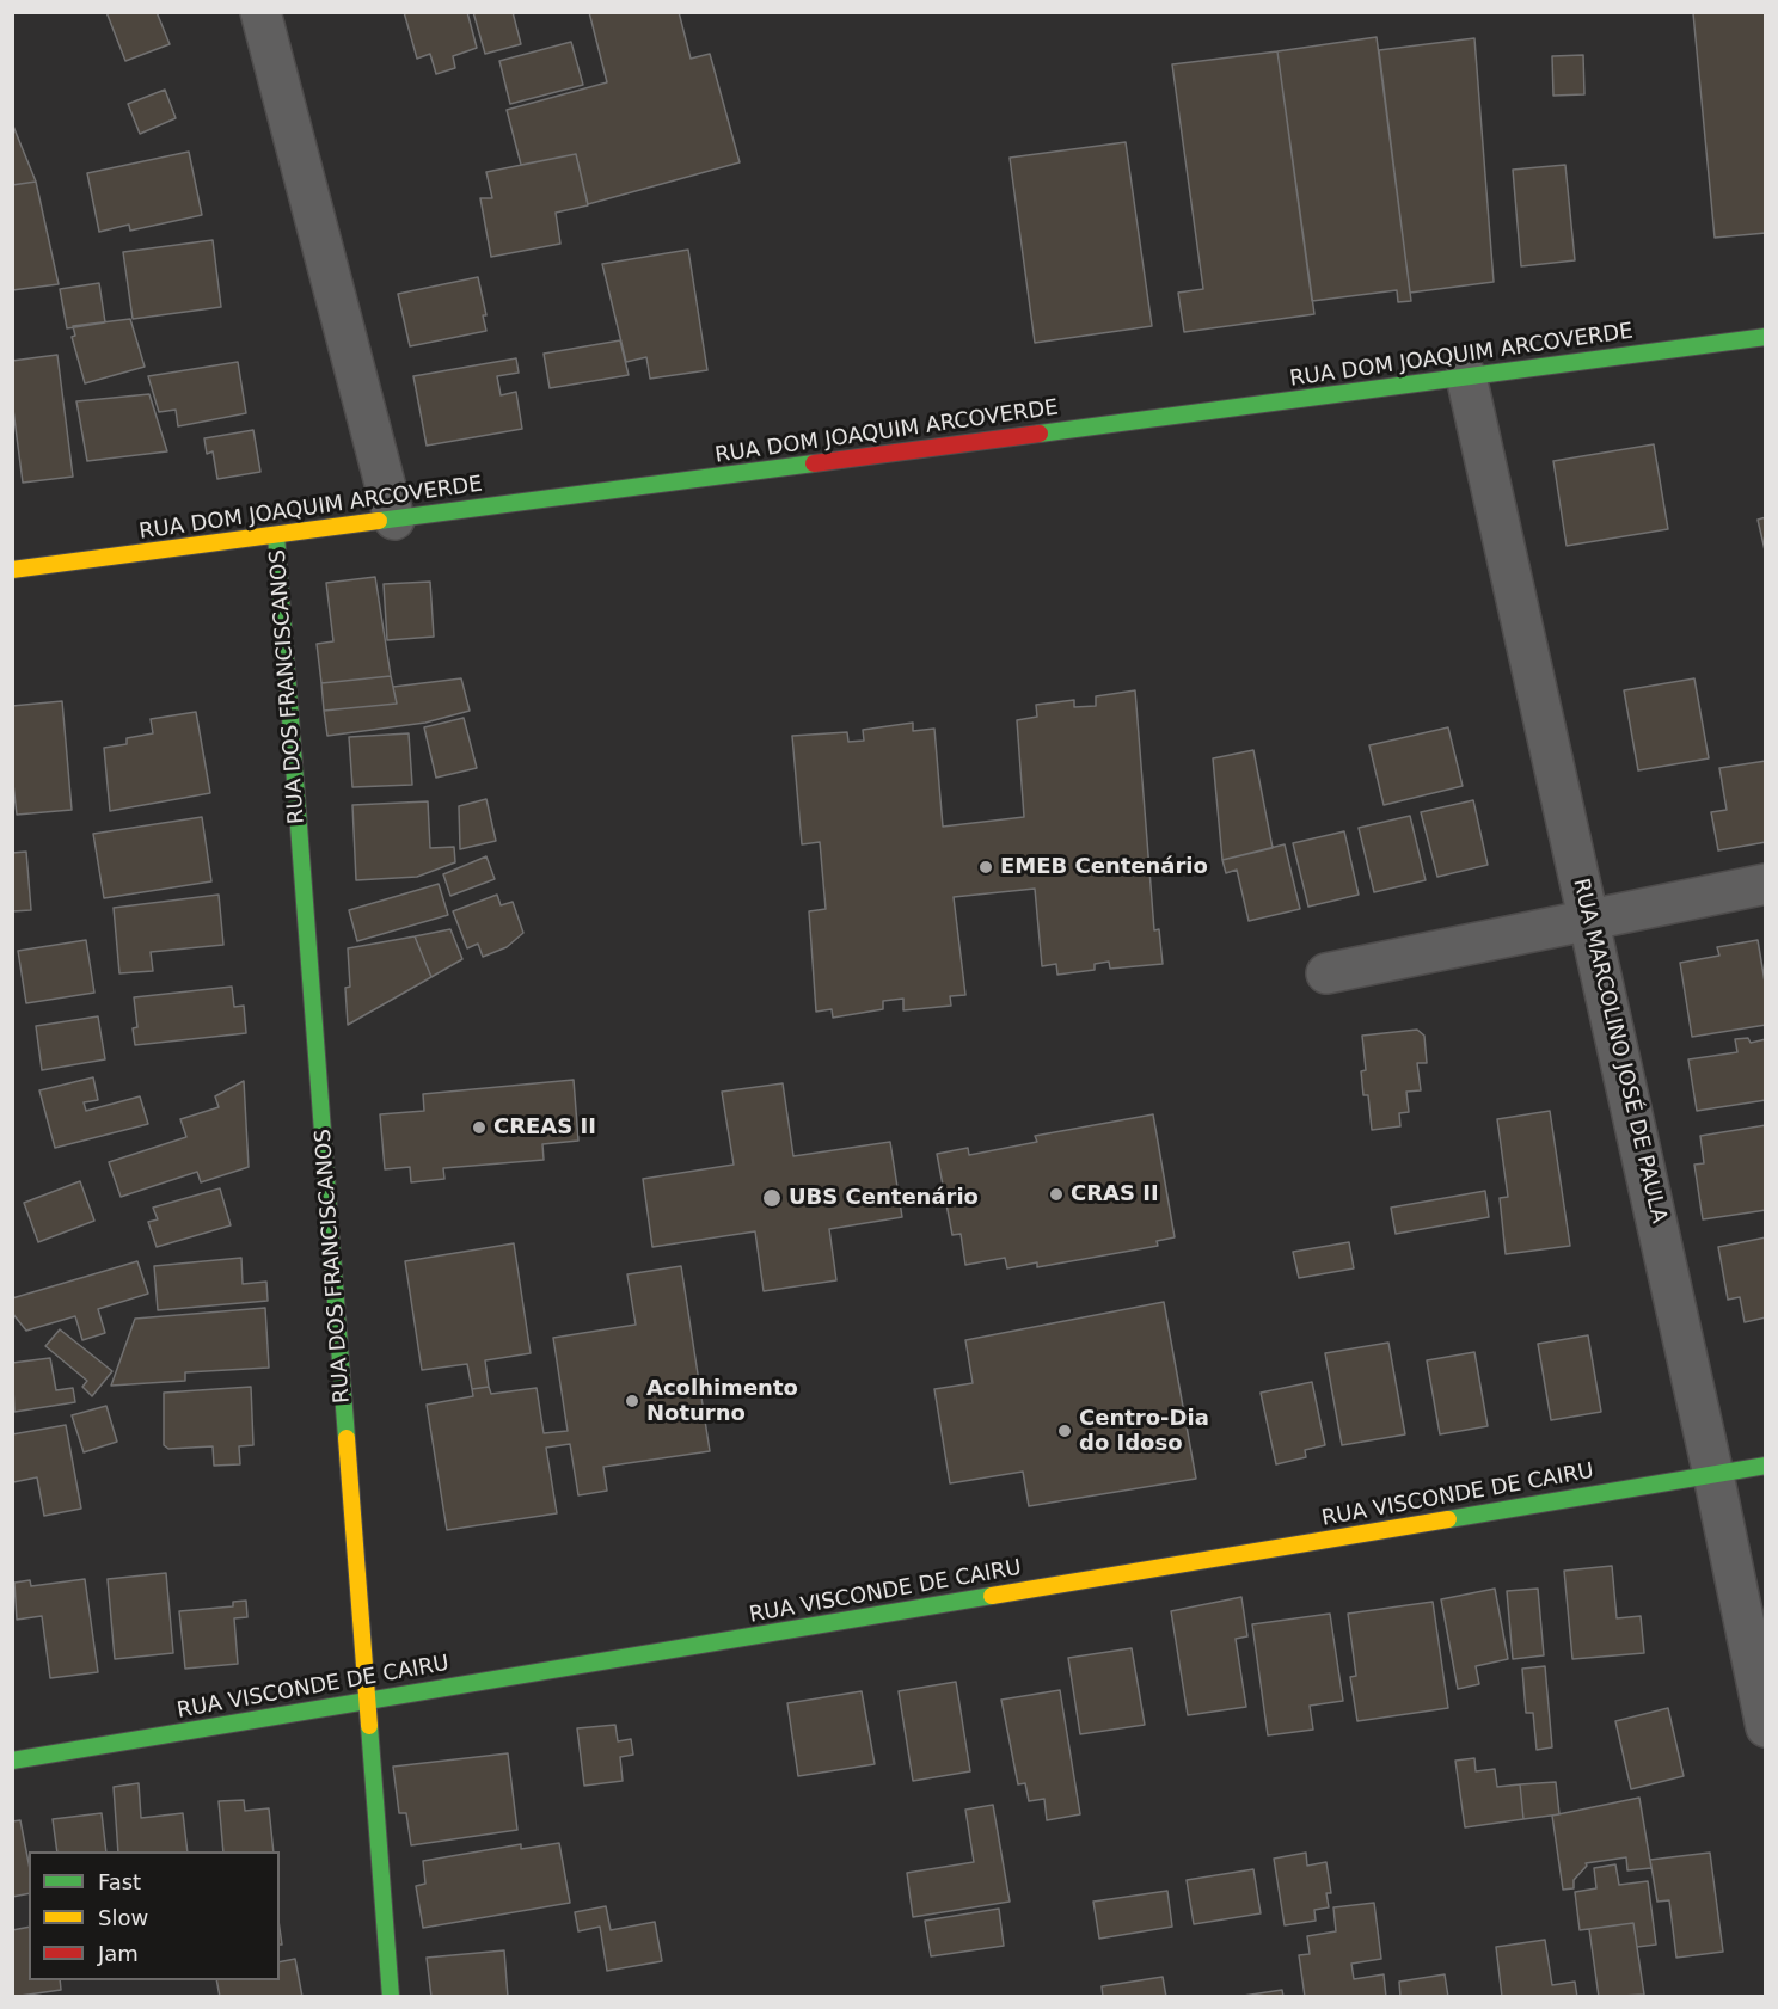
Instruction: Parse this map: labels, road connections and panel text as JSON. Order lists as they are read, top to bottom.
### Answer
{
  "streets": {
    "street": [
      "RUA DOM JOAQUIM ARCOVERDE",
      "RUA DOS FRANCISCANOS",
      "RUA MARCOLINO JOSÉ DE PAULA",
      "RUA VISCONDE DE CAIRU"
    ]
  },
  "crossings": [
    ["RUA DOM JOAQUIM ARCOVERDE", "RUA DOS FRANCISCANOS"],
    ["RUA DOM JOAQUIM ARCOVERDE", "RUA MARCOLINO JOSÉ DE PAULA"],
    ["RUA DOS FRANCISCANOS", "RUA VISCONDE DE CAIRU"],
    ["RUA MARCOLINO JOSÉ DE PAULA", "RUA VISCONDE DE CAIRU"]
  ],
  "places": [
    "EMEB Centenário",
    "CREAS II",
    "CRAS II",
    "UBS Centenário",
    "Acolhimento Noturno",
    "Centro-Dia do Idoso"
  ],
  "legend": ["Fast", "Slow", "Jam"]
}
